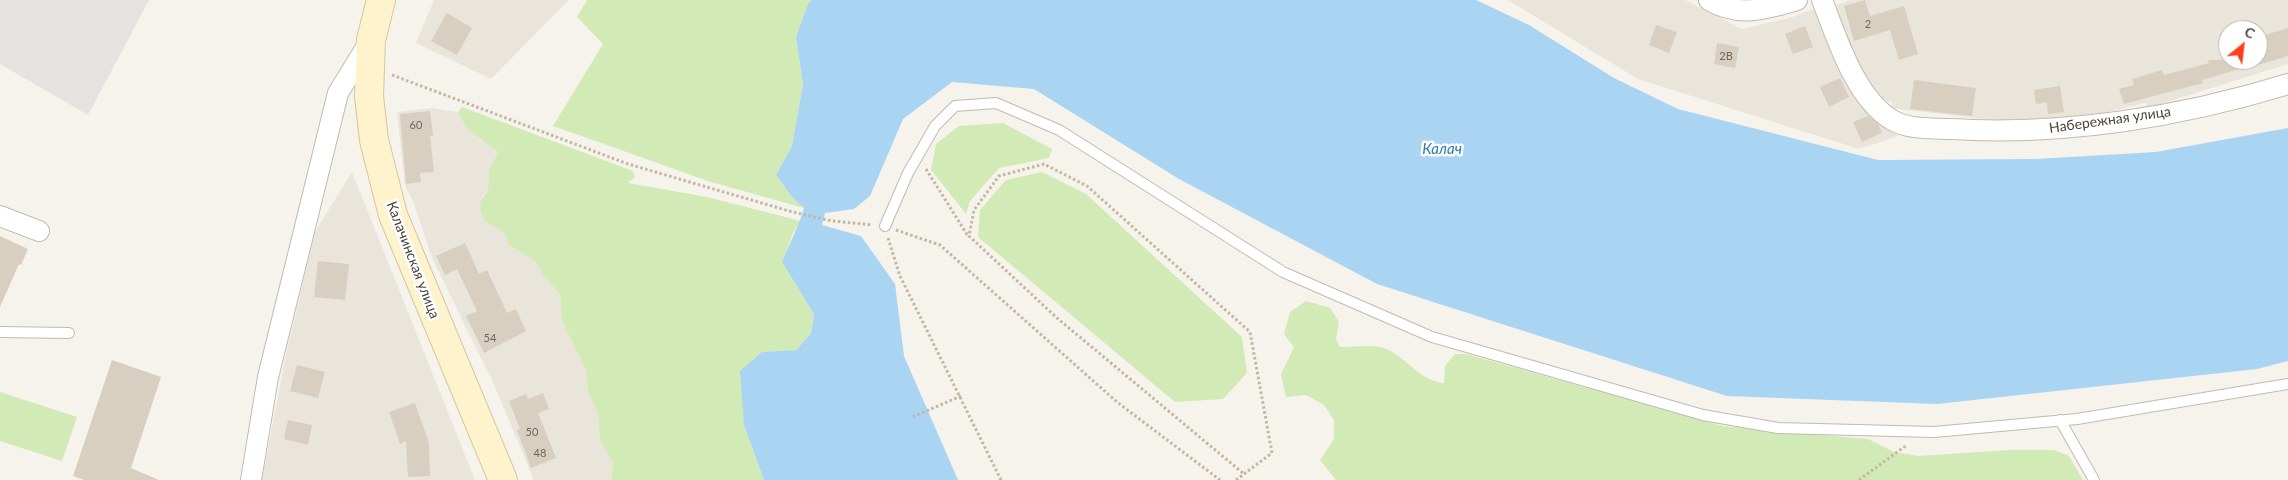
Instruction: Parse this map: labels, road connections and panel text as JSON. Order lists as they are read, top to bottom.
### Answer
{
  "streets": {
    "main road": ["Калачинская улица"],
    "street": ["Набережная улица"]
  },
  "water": ["Калач"],
  "house_numbers": [
    "2",
    "2В",
    "60",
    "54",
    "50",
    "48"
  ],
  "north": "top right"
}
